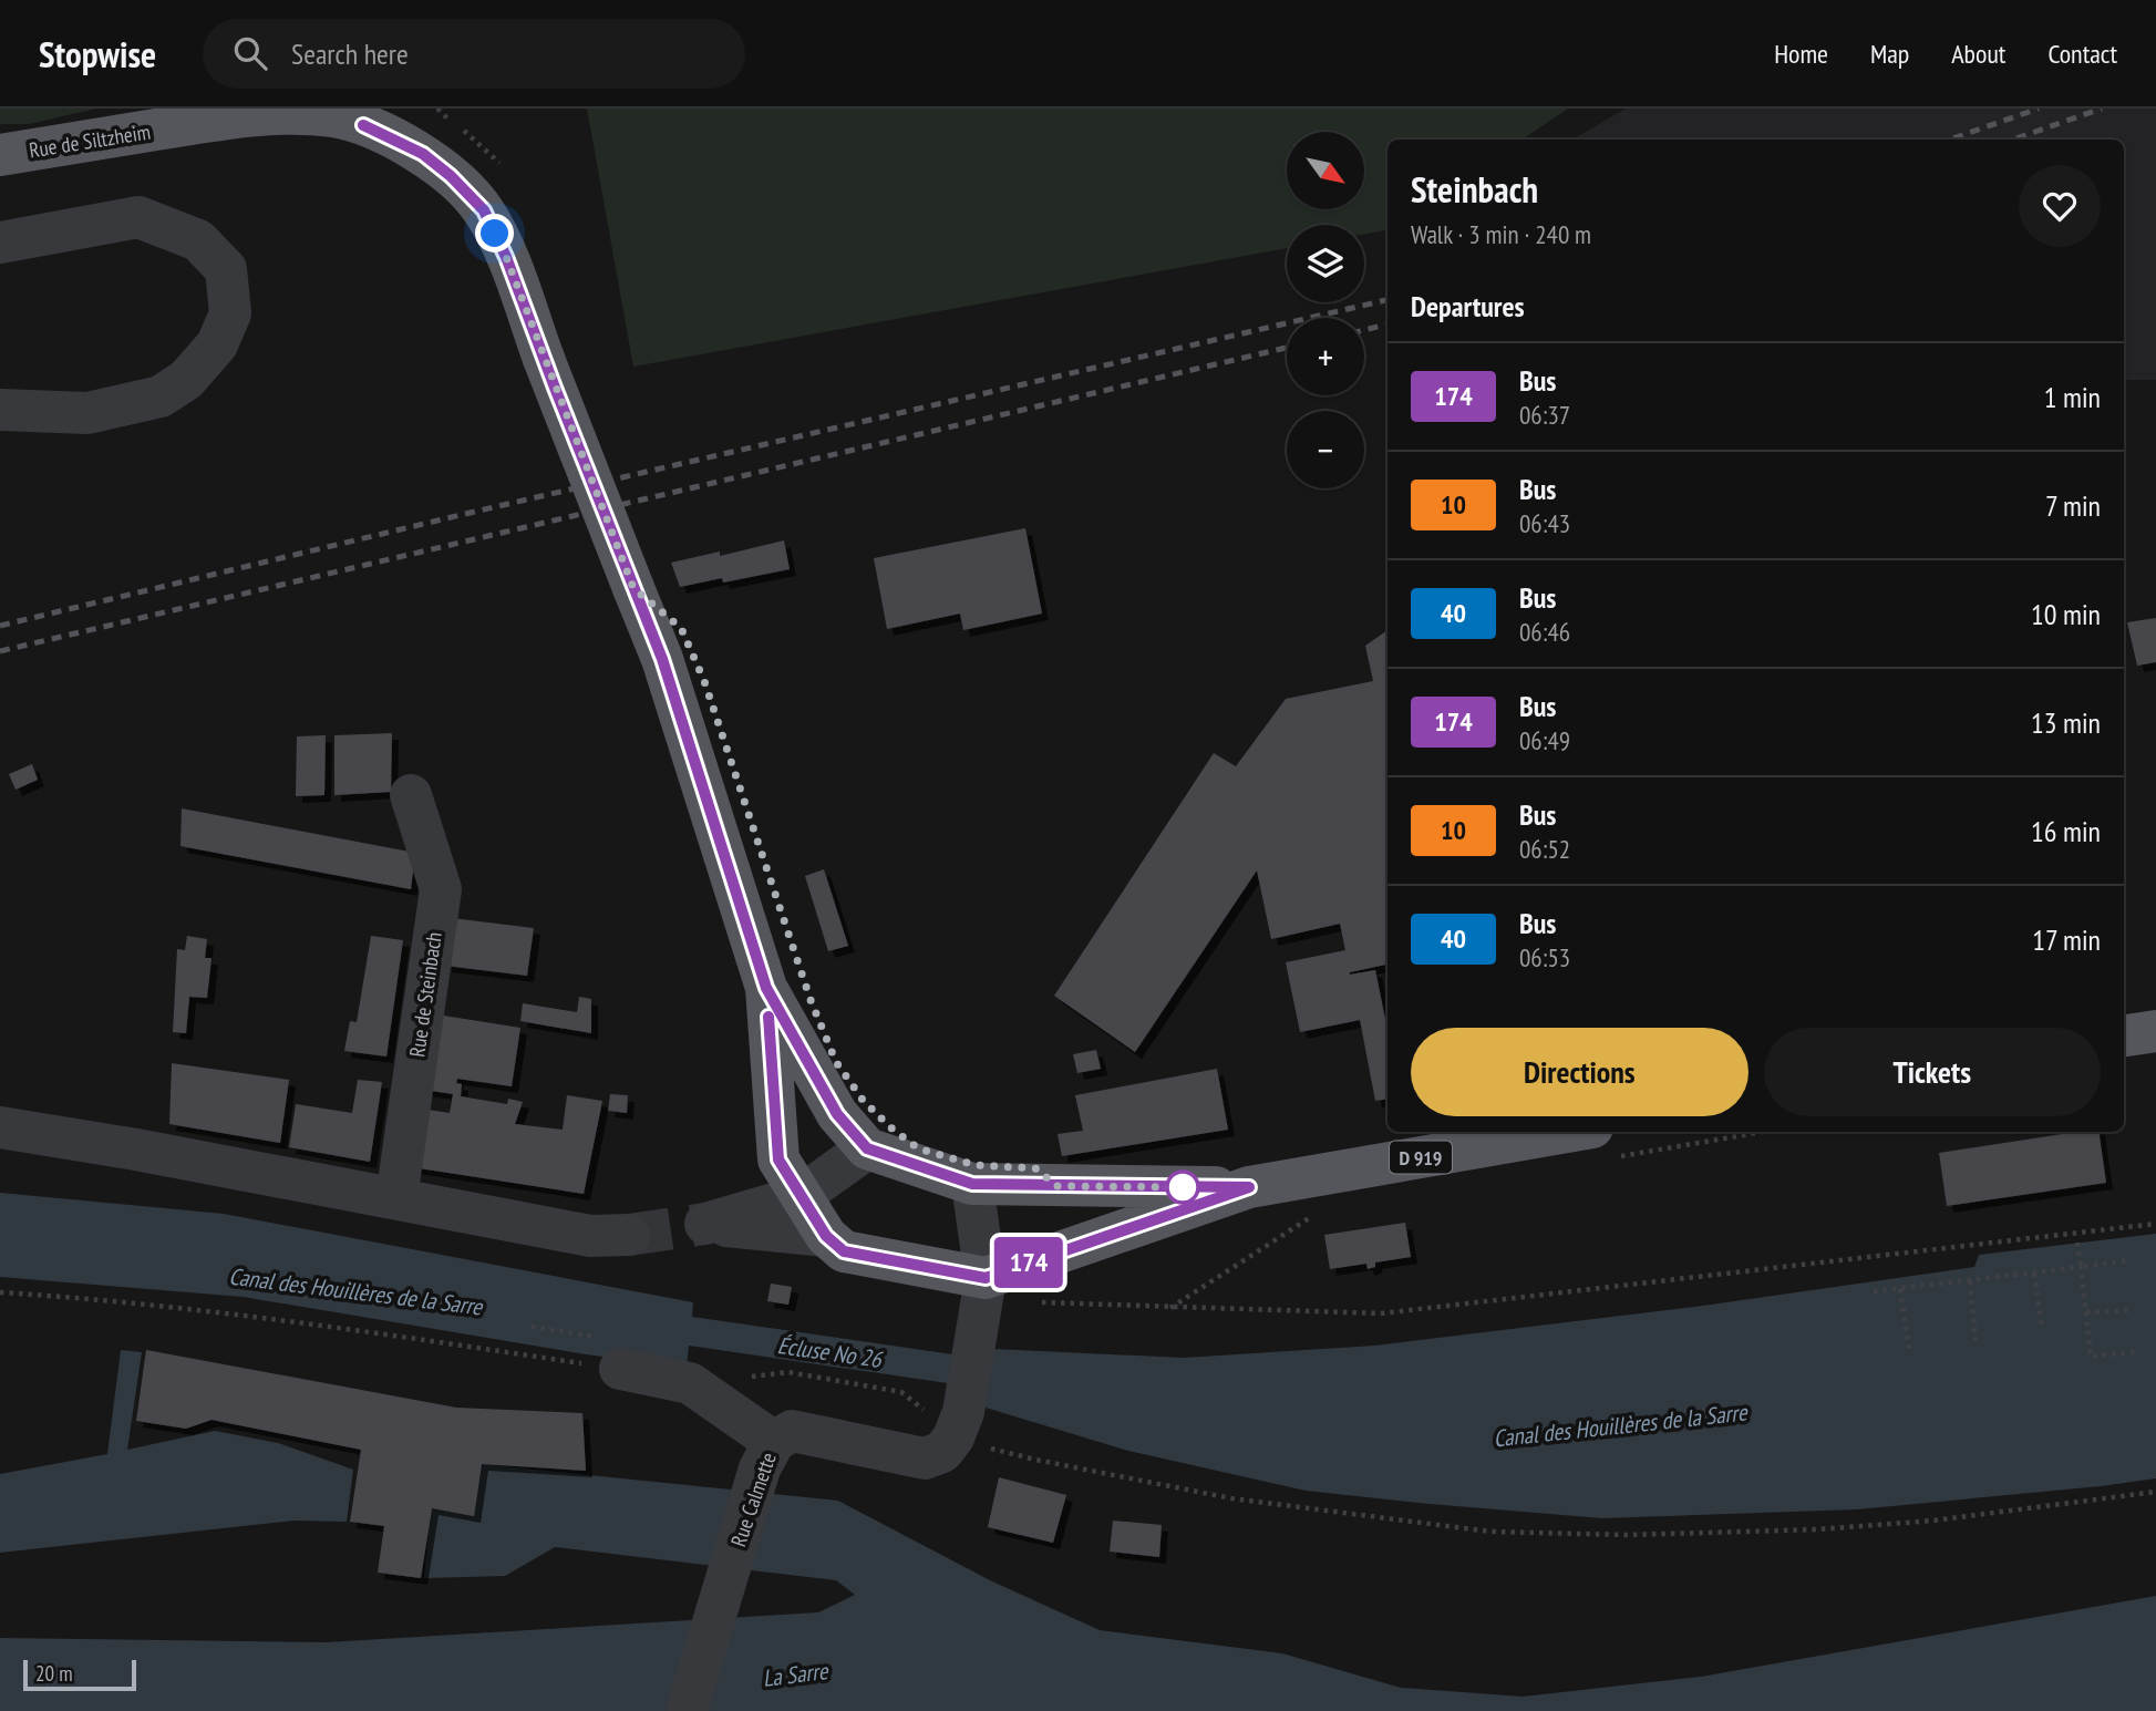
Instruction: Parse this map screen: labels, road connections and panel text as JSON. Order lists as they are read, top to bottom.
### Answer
{
  "streets": {
    "main road": ["Rue de Siltzheim", "D 919"],
    "street": ["Rue de Steinbach", "Rue Calmette"]
  },
  "water": ["Canal des Houillères de la Sarre", "Écluse No 26", "La Sarre"],
  "lines": ["bus line 174"],
  "scale_bar": "20 m",
  "north": "bottom right",
  "page": {
    "header": "Stopwise",
    "search": "Search here",
    "nav": [
      "Home",
      "Map",
      "About",
      "Contact"
    ],
    "on_map": "174",
    "map_buttons": ["+", "−"],
    "heading": [
      ["Steinbach", "Walk · 3 min · 240 m"],
      "Departures"
    ],
    "list": [
      {
        "mark": "174",
        "name": "Bus",
        "note": "06:37",
        "value": "1 min"
      },
      {
        "mark": "10",
        "name": "Bus",
        "note": "06:43",
        "value": "7 min"
      },
      {
        "mark": "40",
        "name": "Bus",
        "note": "06:46",
        "value": "10 min"
      },
      {
        "mark": "174",
        "name": "Bus",
        "note": "06:49",
        "value": "13 min"
      },
      {
        "mark": "10",
        "name": "Bus",
        "note": "06:52",
        "value": "16 min"
      },
      {
        "mark": "40",
        "name": "Bus",
        "note": "06:53",
        "value": "17 min"
      }
    ],
    "buttons": ["Directions", "Tickets"],
    "scale": "20 m"
  }
}
